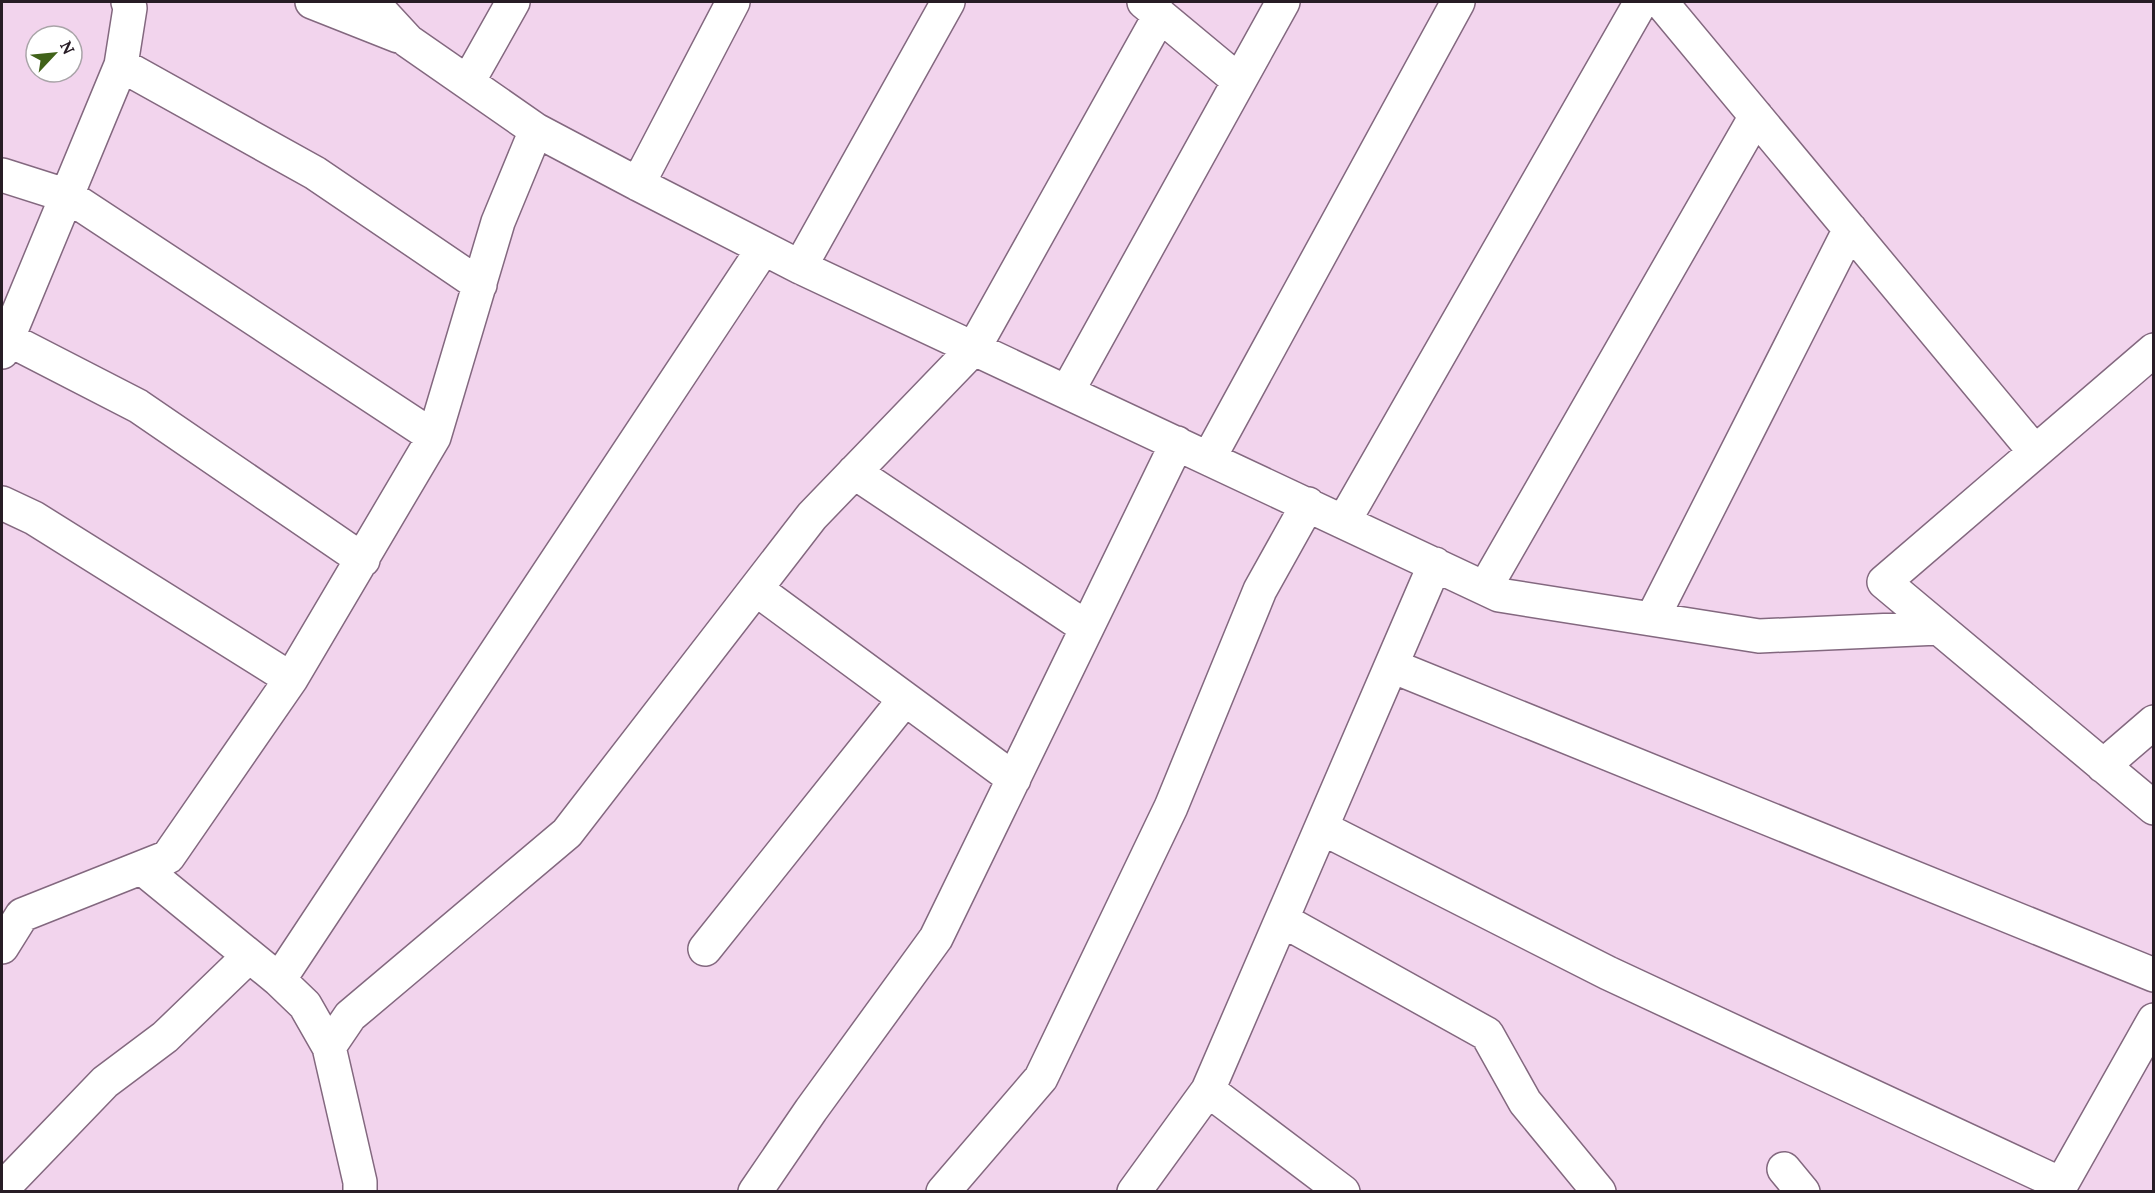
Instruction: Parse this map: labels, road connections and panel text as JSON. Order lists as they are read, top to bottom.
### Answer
{
  "north": "top right"
}
